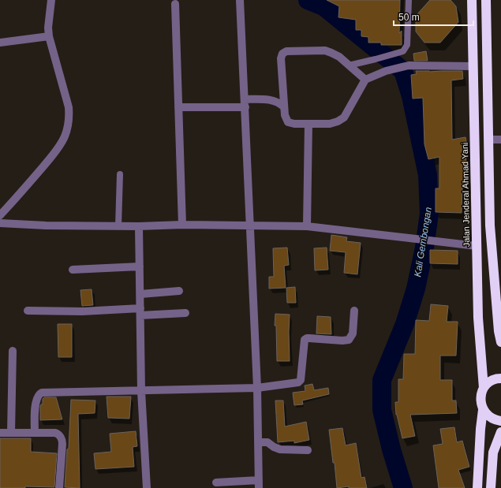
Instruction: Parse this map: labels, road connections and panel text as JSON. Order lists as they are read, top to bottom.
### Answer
{
  "streets": {
    "highway": ["Jalan Jenderal Ahmad Yani"]
  },
  "water": ["Kali Gembongan"],
  "scale_bar": "50 m"
}
